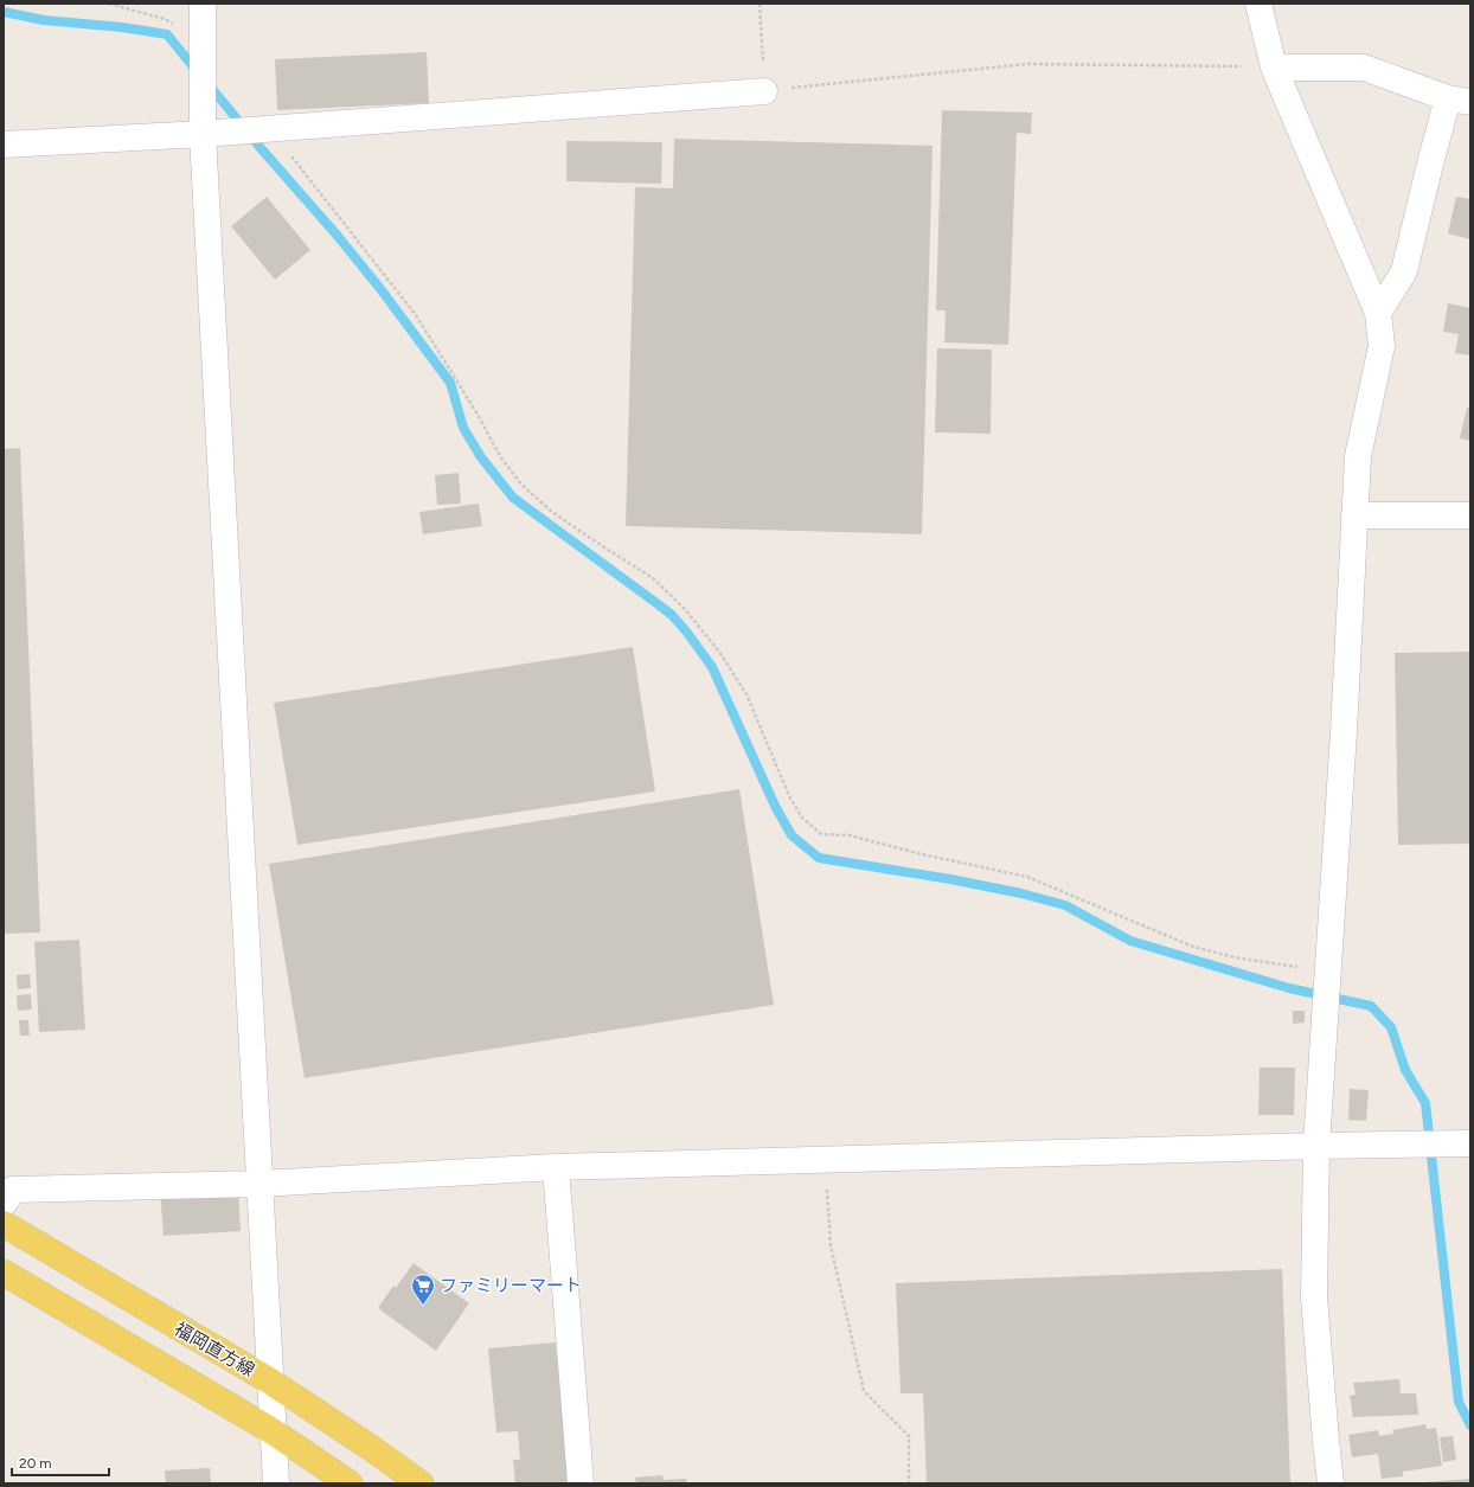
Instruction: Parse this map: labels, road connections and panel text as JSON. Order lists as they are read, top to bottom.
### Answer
{
  "streets": {
    "main road": ["福岡直方線"]
  },
  "places": {
    "supermarket": ["ファミリーマート"]
  },
  "scale_bar": "20 m"
}
